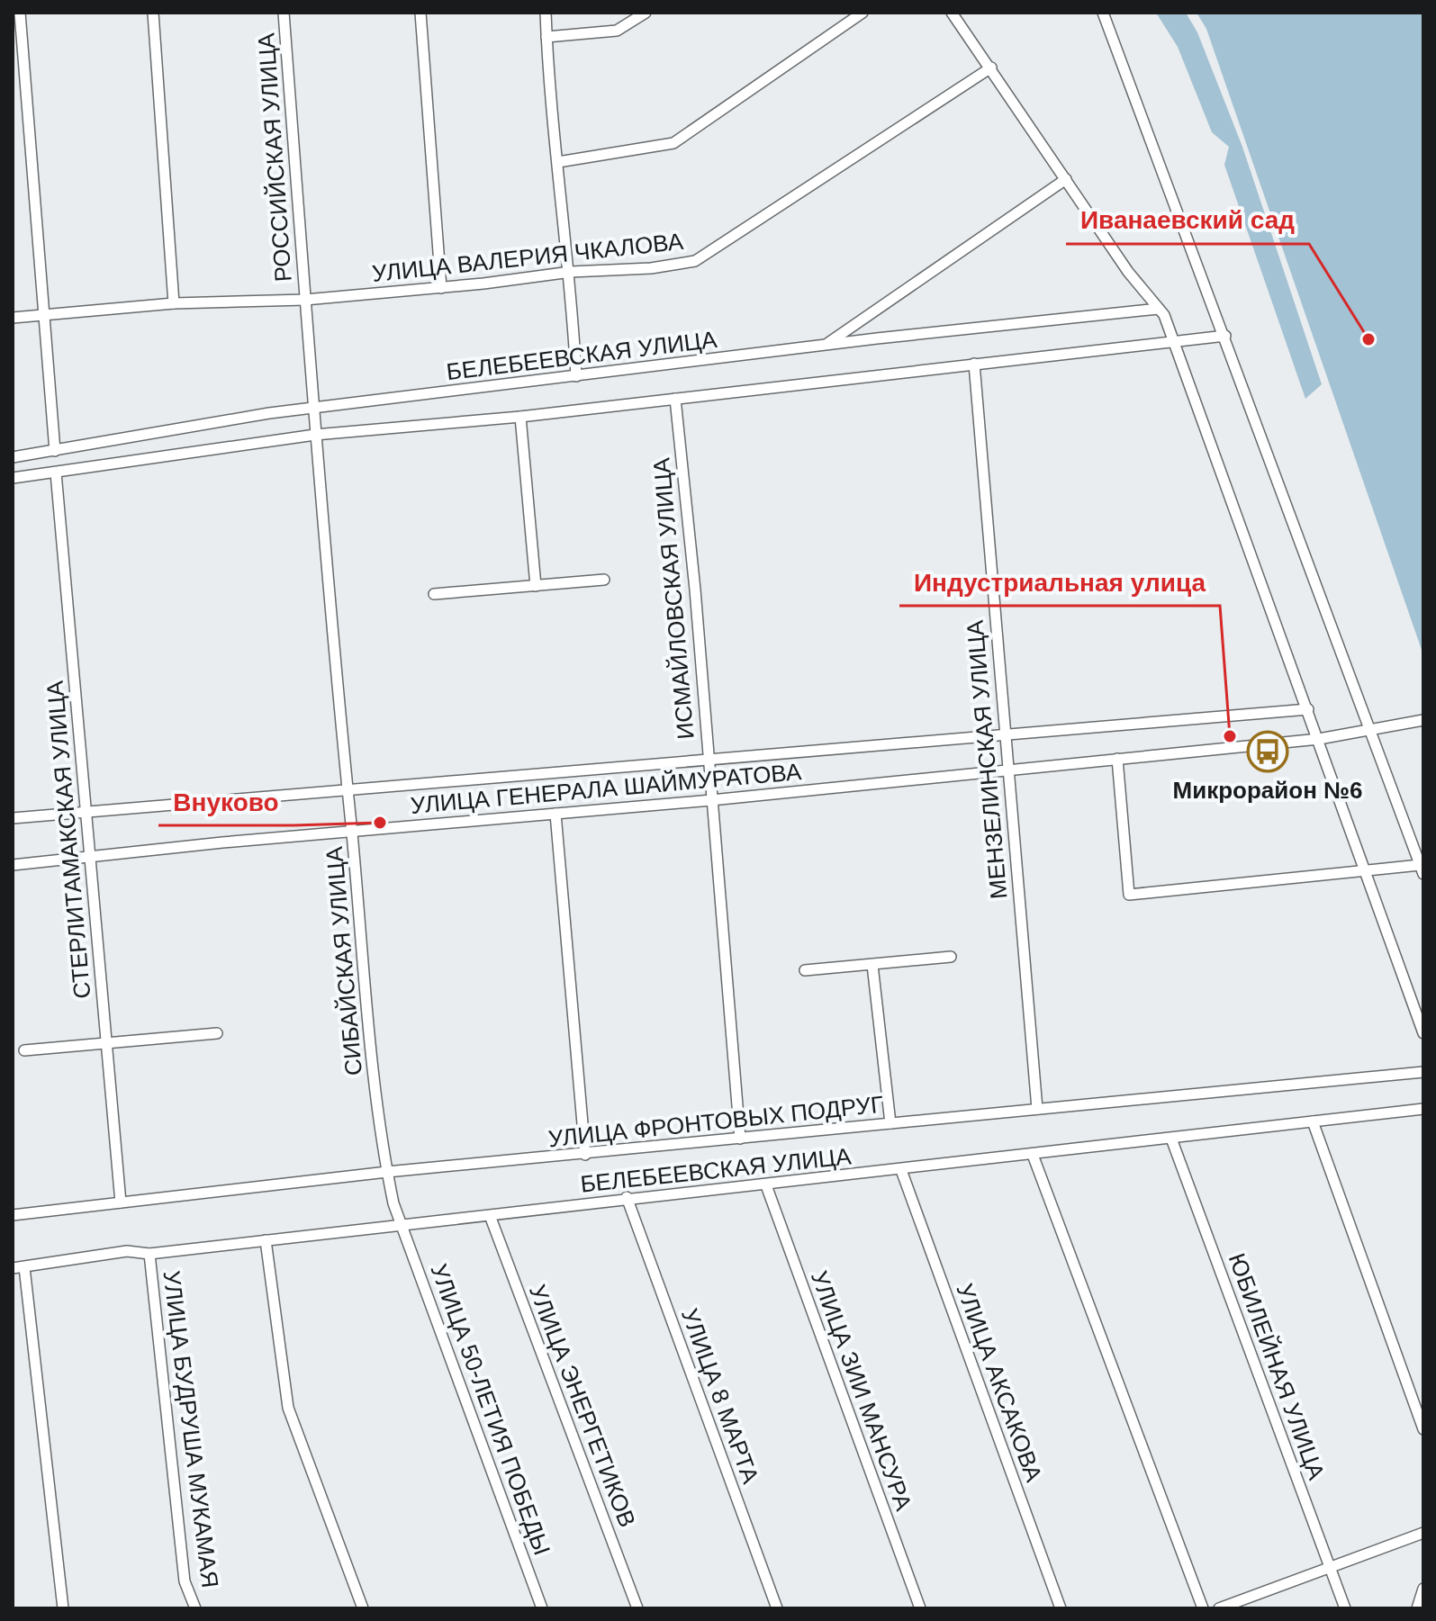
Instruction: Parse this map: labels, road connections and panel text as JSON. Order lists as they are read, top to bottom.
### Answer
{
  "streets": {
    "street": [
      "РОССИЙСКАЯ УЛИЦА",
      "УЛИЦА ВАЛЕРИЯ ЧКАЛОВА",
      "БЕЛЕБЕЕВСКАЯ УЛИЦА",
      "ИСМАЙЛОВСКАЯ УЛИЦА",
      "МЕНЗЕЛИНСКАЯ УЛИЦА",
      "УЛИЦА ГЕНЕРАЛА ШАЙМУРАТОВА",
      "СТЕРЛИТАМАКСКАЯ УЛИЦА",
      "СИБАЙСКАЯ УЛИЦА",
      "УЛИЦА ФРОНТОВЫХ ПОДРУГ",
      "ЮБИЛЕЙНАЯ УЛИЦА",
      "УЛИЦА АКСАКОВА",
      "УЛИЦА ЗИИ МАНСУРА",
      "УЛИЦА 8 МАРТА",
      "УЛИЦА ЭНЕРГЕТИКОВ",
      "УЛИЦА 50-ЛЕТИЯ ПОБЕДЫ",
      "УЛИЦА БУДРУША МУКАМАЯ"
    ]
  },
  "crossings": [
    ["РОССИЙСКАЯ УЛИЦА", "УЛИЦА ВАЛЕРИЯ ЧКАЛОВА"],
    ["РОССИЙСКАЯ УЛИЦА", "БЕЛЕБЕЕВСКАЯ УЛИЦА"],
    ["РОССИЙСКАЯ УЛИЦА", "СИБАЙСКАЯ УЛИЦА"],
    ["БЕЛЕБЕЕВСКАЯ УЛИЦА", "СИБАЙСКАЯ УЛИЦА"],
    ["БЕЛЕБЕЕВСКАЯ УЛИЦА", "ЮБИЛЕЙНАЯ УЛИЦА"],
    ["БЕЛЕБЕЕВСКАЯ УЛИЦА", "УЛИЦА АКСАКОВА"],
    ["БЕЛЕБЕЕВСКАЯ УЛИЦА", "УЛИЦА ЗИИ МАНСУРА"],
    ["БЕЛЕБЕЕВСКАЯ УЛИЦА", "УЛИЦА 8 МАРТА"],
    ["БЕЛЕБЕЕВСКАЯ УЛИЦА", "УЛИЦА ЭНЕРГЕТИКОВ"],
    ["БЕЛЕБЕЕВСКАЯ УЛИЦА", "УЛИЦА 50-ЛЕТИЯ ПОБЕДЫ"],
    ["БЕЛЕБЕЕВСКАЯ УЛИЦА", "УЛИЦА БУДРУША МУКАМАЯ"],
    ["ИСМАЙЛОВСКАЯ УЛИЦА", "УЛИЦА ГЕНЕРАЛА ШАЙМУРАТОВА"],
    ["ИСМАЙЛОВСКАЯ УЛИЦА", "УЛИЦА ФРОНТОВЫХ ПОДРУГ"],
    ["МЕНЗЕЛИНСКАЯ УЛИЦА", "УЛИЦА ГЕНЕРАЛА ШАЙМУРАТОВА"],
    ["МЕНЗЕЛИНСКАЯ УЛИЦА", "УЛИЦА ФРОНТОВЫХ ПОДРУГ"],
    ["УЛИЦА ГЕНЕРАЛА ШАЙМУРАТОВА", "СТЕРЛИТАМАКСКАЯ УЛИЦА"],
    ["УЛИЦА ГЕНЕРАЛА ШАЙМУРАТОВА", "СИБАЙСКАЯ УЛИЦА"],
    ["СТЕРЛИТАМАКСКАЯ УЛИЦА", "УЛИЦА ФРОНТОВЫХ ПОДРУГ"],
    ["СИБАЙСКАЯ УЛИЦА", "УЛИЦА ФРОНТОВЫХ ПОДРУГ"],
    ["СИБАЙСКАЯ УЛИЦА", "УЛИЦА 50-ЛЕТИЯ ПОБЕДЫ"]
  ],
  "places": {
    "other": ["Иванаевский сад", "Индустриальная улица", "Внуково"],
    "bus stop": ["Микрорайон №6"]
  }
}
